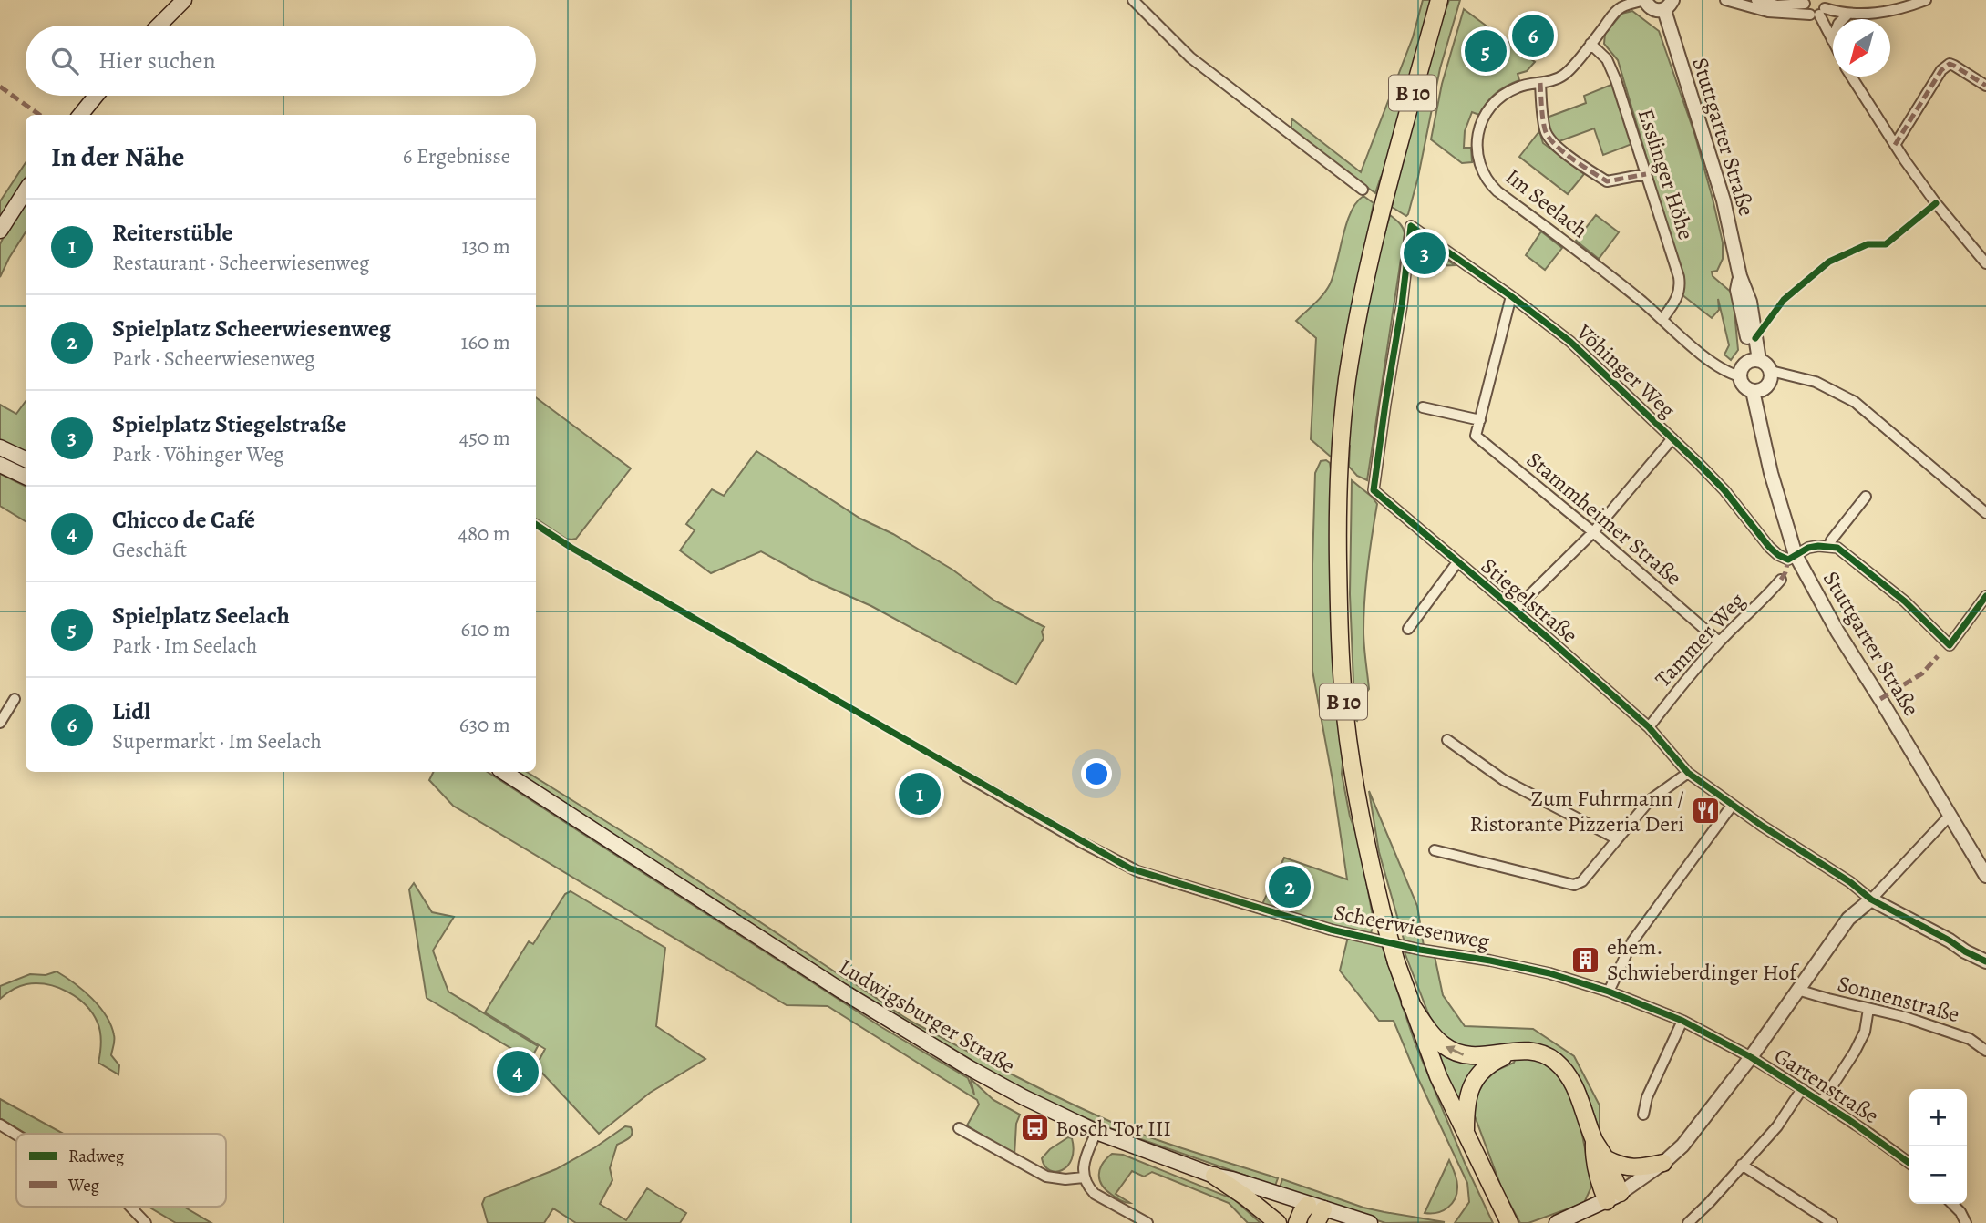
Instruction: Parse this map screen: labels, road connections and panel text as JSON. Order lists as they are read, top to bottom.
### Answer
{
  "streets": {
    "main road": ["B 10", "Ludwigsburger Straße"],
    "street": [
      "Stuttgarter Straße",
      "Esslinger Höhe",
      "Im Seelach",
      "Vöhinger Weg",
      "Stammheimer Straße",
      "Stiegelstraße",
      "Tammer Weg",
      "Scheerwiesenweg",
      "Sonnenstraße",
      "Gartenstraße"
    ]
  },
  "crossings": [
    ["Stuttgarter Straße", "Im Seelach"],
    ["Stuttgarter Straße", "Vöhinger Weg"],
    ["Esslinger Höhe", "Im Seelach"],
    ["Vöhinger Weg", "Stiegelstraße"],
    ["Stammheimer Straße", "Tammer Weg"],
    ["Stiegelstraße", "Tammer Weg"],
    ["Scheerwiesenweg", "Gartenstraße"]
  ],
  "places": {
    "restaurant": ["Zum Fuhrmann / Ristorante Pizzeria Deri"],
    "building": ["ehem. Schwieberdinger Hof"],
    "bus stop": ["Bosch Tor III"]
  },
  "legend": ["Radweg", "Weg"],
  "north": "bottom left",
  "page": {
    "pins": [
      "6",
      "5",
      "3",
      "1",
      "2",
      "4"
    ],
    "search": "Hier suchen",
    "heading": ["In der Nähe", "6 Ergebnisse"],
    "list": [
      {
        "mark": "1",
        "name": "Reiterstüble",
        "note": "Restaurant · Scheerwiesenweg",
        "value": "130 m"
      },
      {
        "mark": "2",
        "name": "Spielplatz Scheerwiesenweg",
        "note": "Park · Scheerwiesenweg",
        "value": "160 m"
      },
      {
        "mark": "3",
        "name": "Spielplatz Stiegelstraße",
        "note": "Park · Vöhinger Weg",
        "value": "450 m"
      },
      {
        "mark": "4",
        "name": "Chicco de Café",
        "note": "Geschäft",
        "value": "480 m"
      },
      {
        "mark": "5",
        "name": "Spielplatz Seelach",
        "note": "Park · Im Seelach",
        "value": "610 m"
      },
      {
        "mark": "6",
        "name": "Lidl",
        "note": "Supermarkt · Im Seelach",
        "value": "630 m"
      }
    ],
    "map_buttons": ["+", "−"]
  }
}
